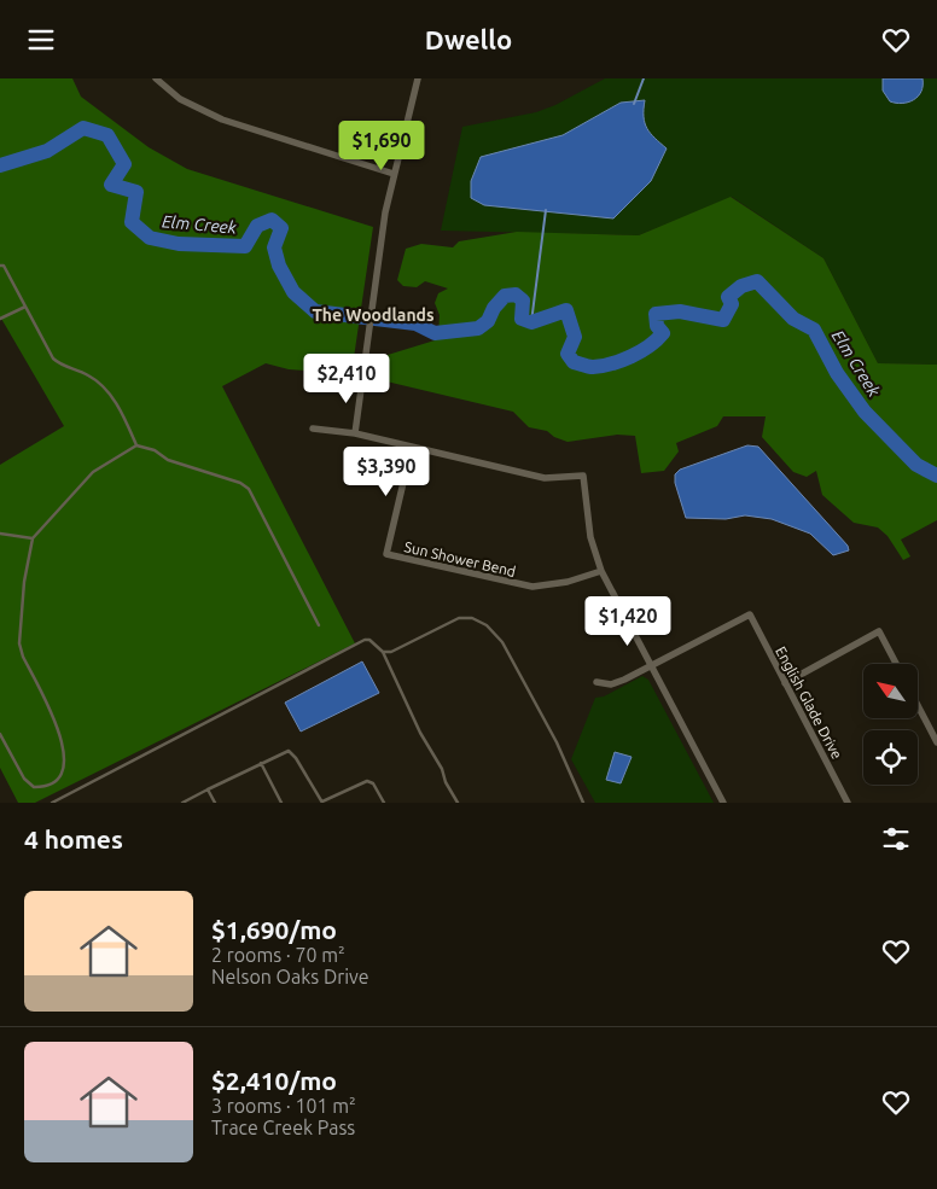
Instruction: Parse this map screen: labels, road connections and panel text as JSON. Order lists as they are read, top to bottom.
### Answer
{
  "streets": {
    "street": ["Sun Shower Bend", "English Glade Drive"]
  },
  "districts": ["The Woodlands"],
  "water": ["Elm Creek"],
  "north": "top left",
  "page": {
    "header": "Dwello",
    "price": [
      "$1,690",
      "$2,410",
      "$3,390",
      "$1,420"
    ],
    "heading": "4 homes",
    "list": [
      {
        "name": "$1,690/mo",
        "note": "2 rooms · 70 m² · Nelson Oaks Drive"
      },
      {
        "name": "$2,410/mo",
        "note": "3 rooms · 101 m² · Trace Creek Pass"
      }
    ]
  }
}
